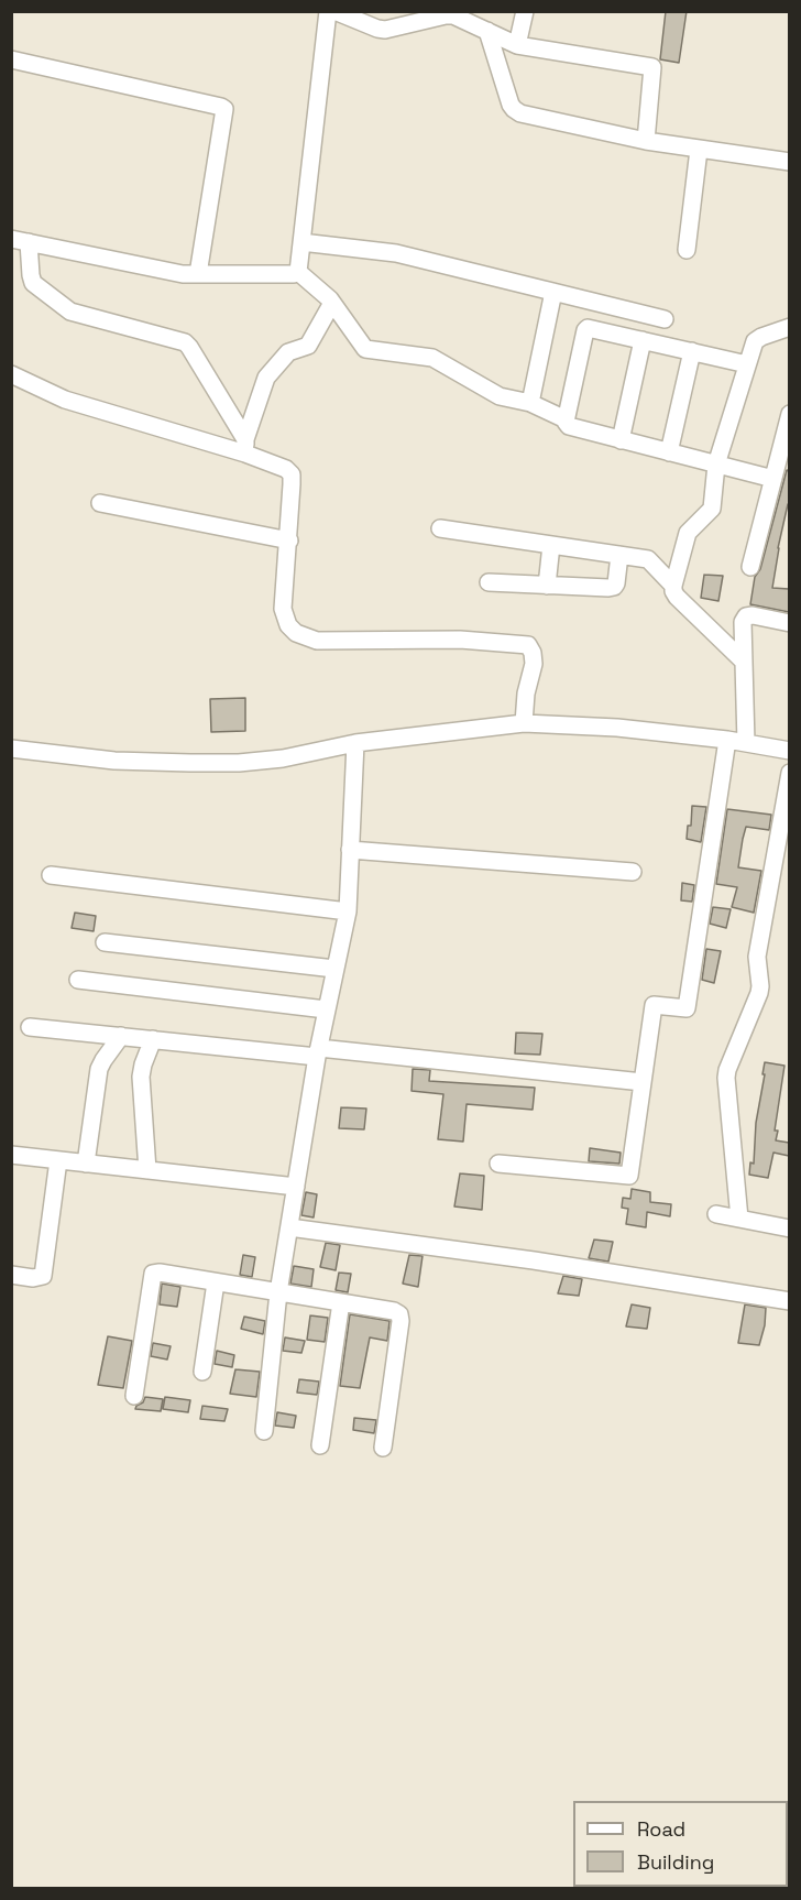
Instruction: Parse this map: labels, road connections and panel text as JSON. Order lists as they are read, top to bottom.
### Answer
{
  "legend": ["Road", "Building"]
}
